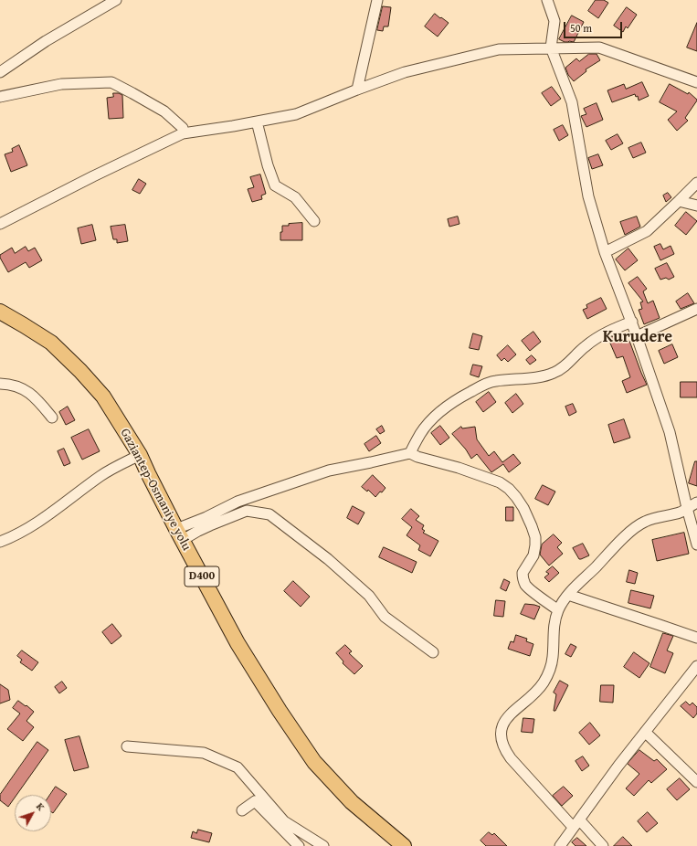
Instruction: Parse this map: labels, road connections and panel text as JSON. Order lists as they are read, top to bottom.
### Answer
{
  "streets": {
    "highway": ["Gaziantep-Osmaniye yolu", "D400"]
  },
  "districts": ["Kurudere"],
  "scale_bar": "50 m",
  "north": "top right"
}
